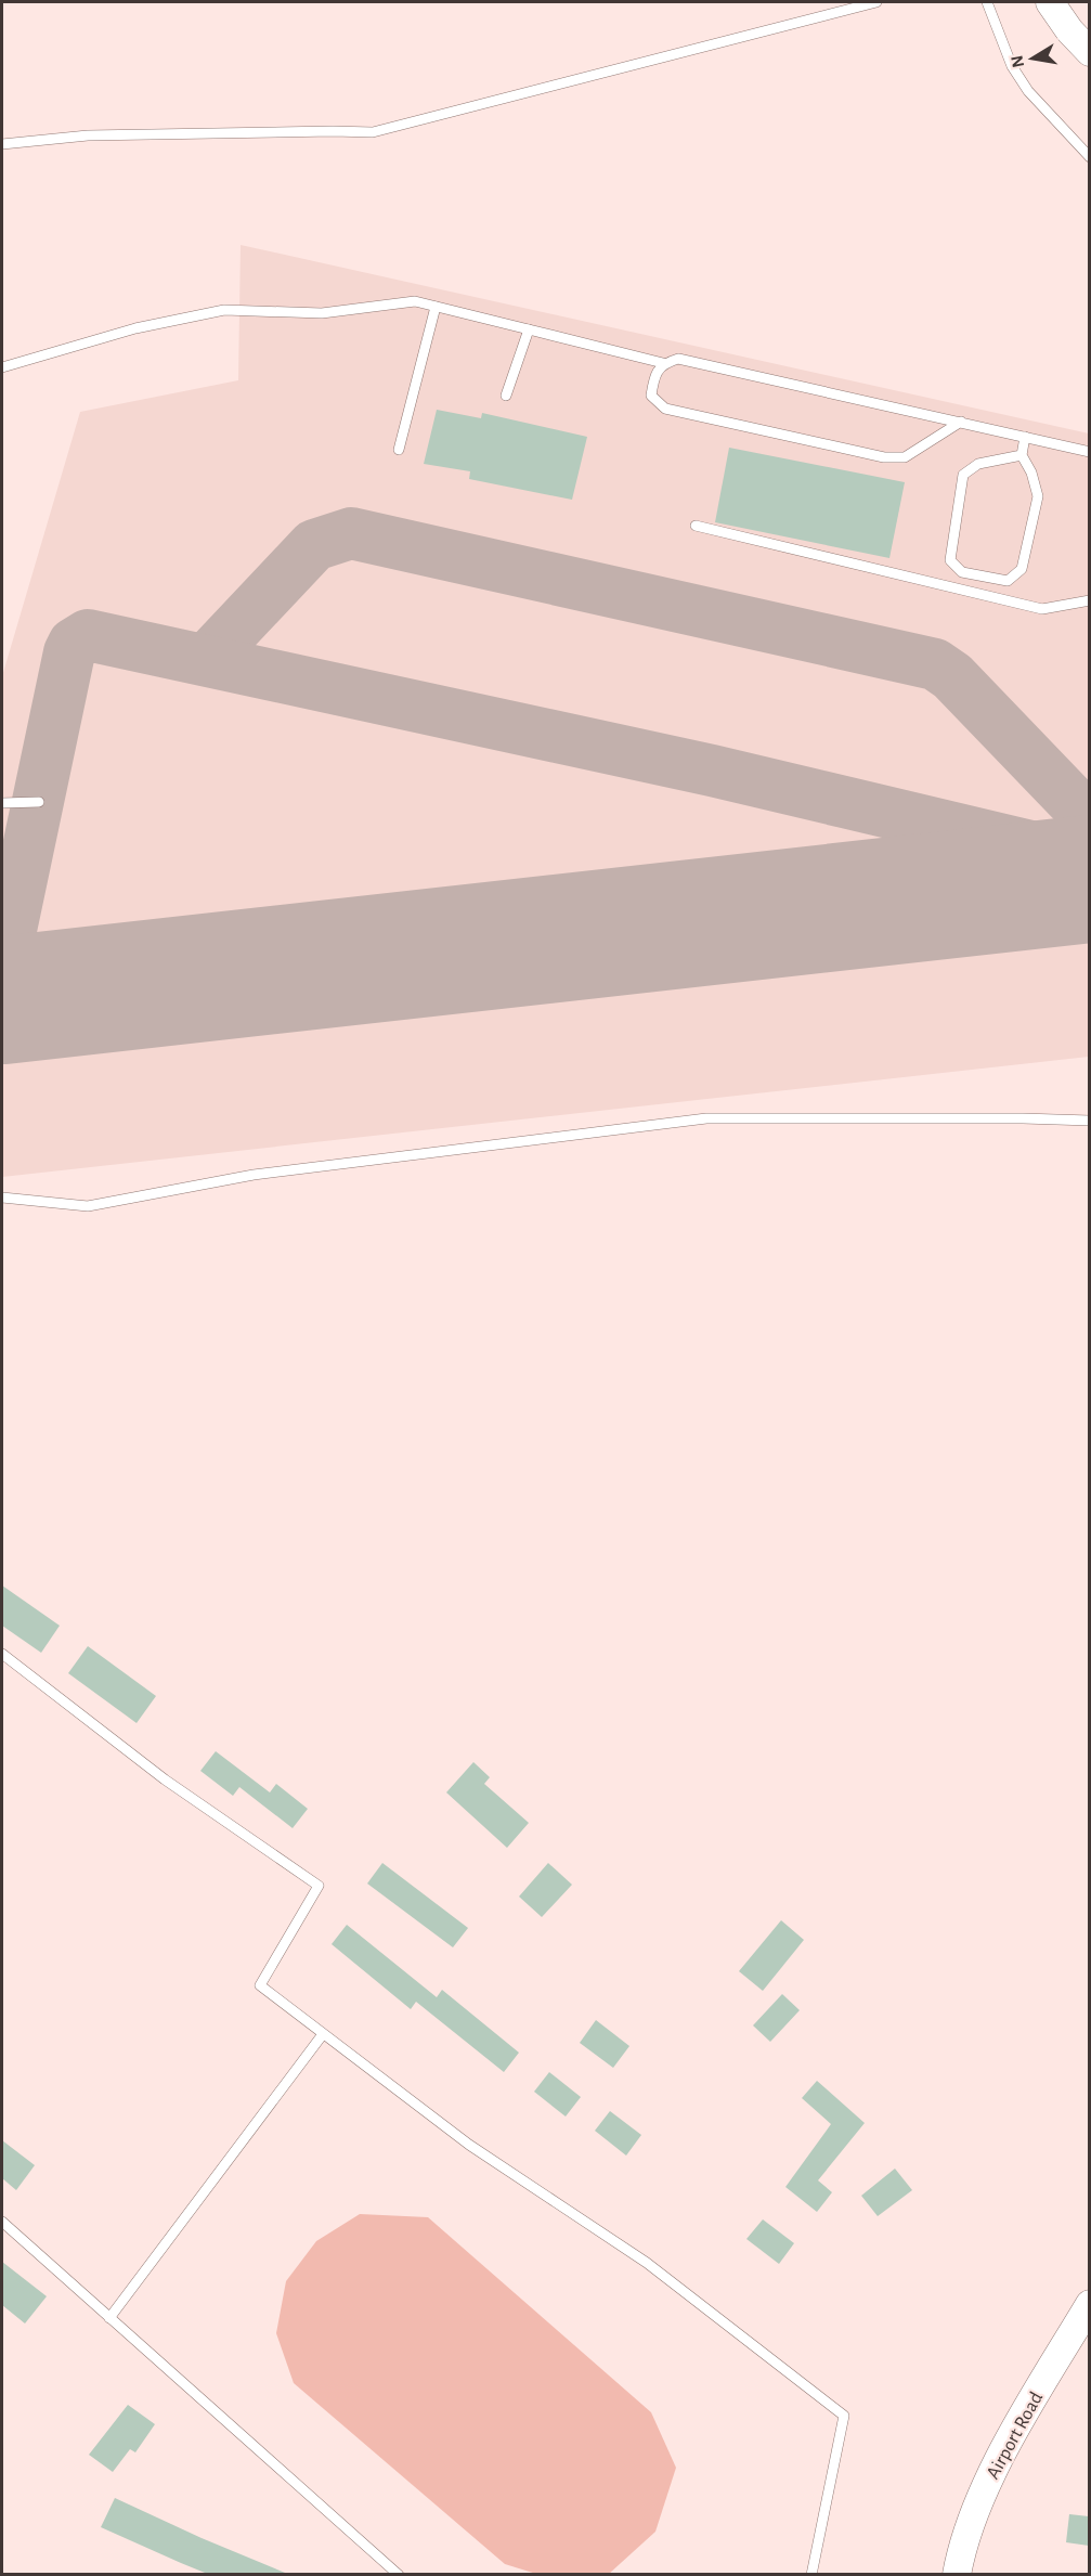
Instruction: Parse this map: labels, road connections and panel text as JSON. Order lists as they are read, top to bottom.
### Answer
{
  "streets": {
    "main road": ["Airport Road"]
  },
  "north": "left"
}
